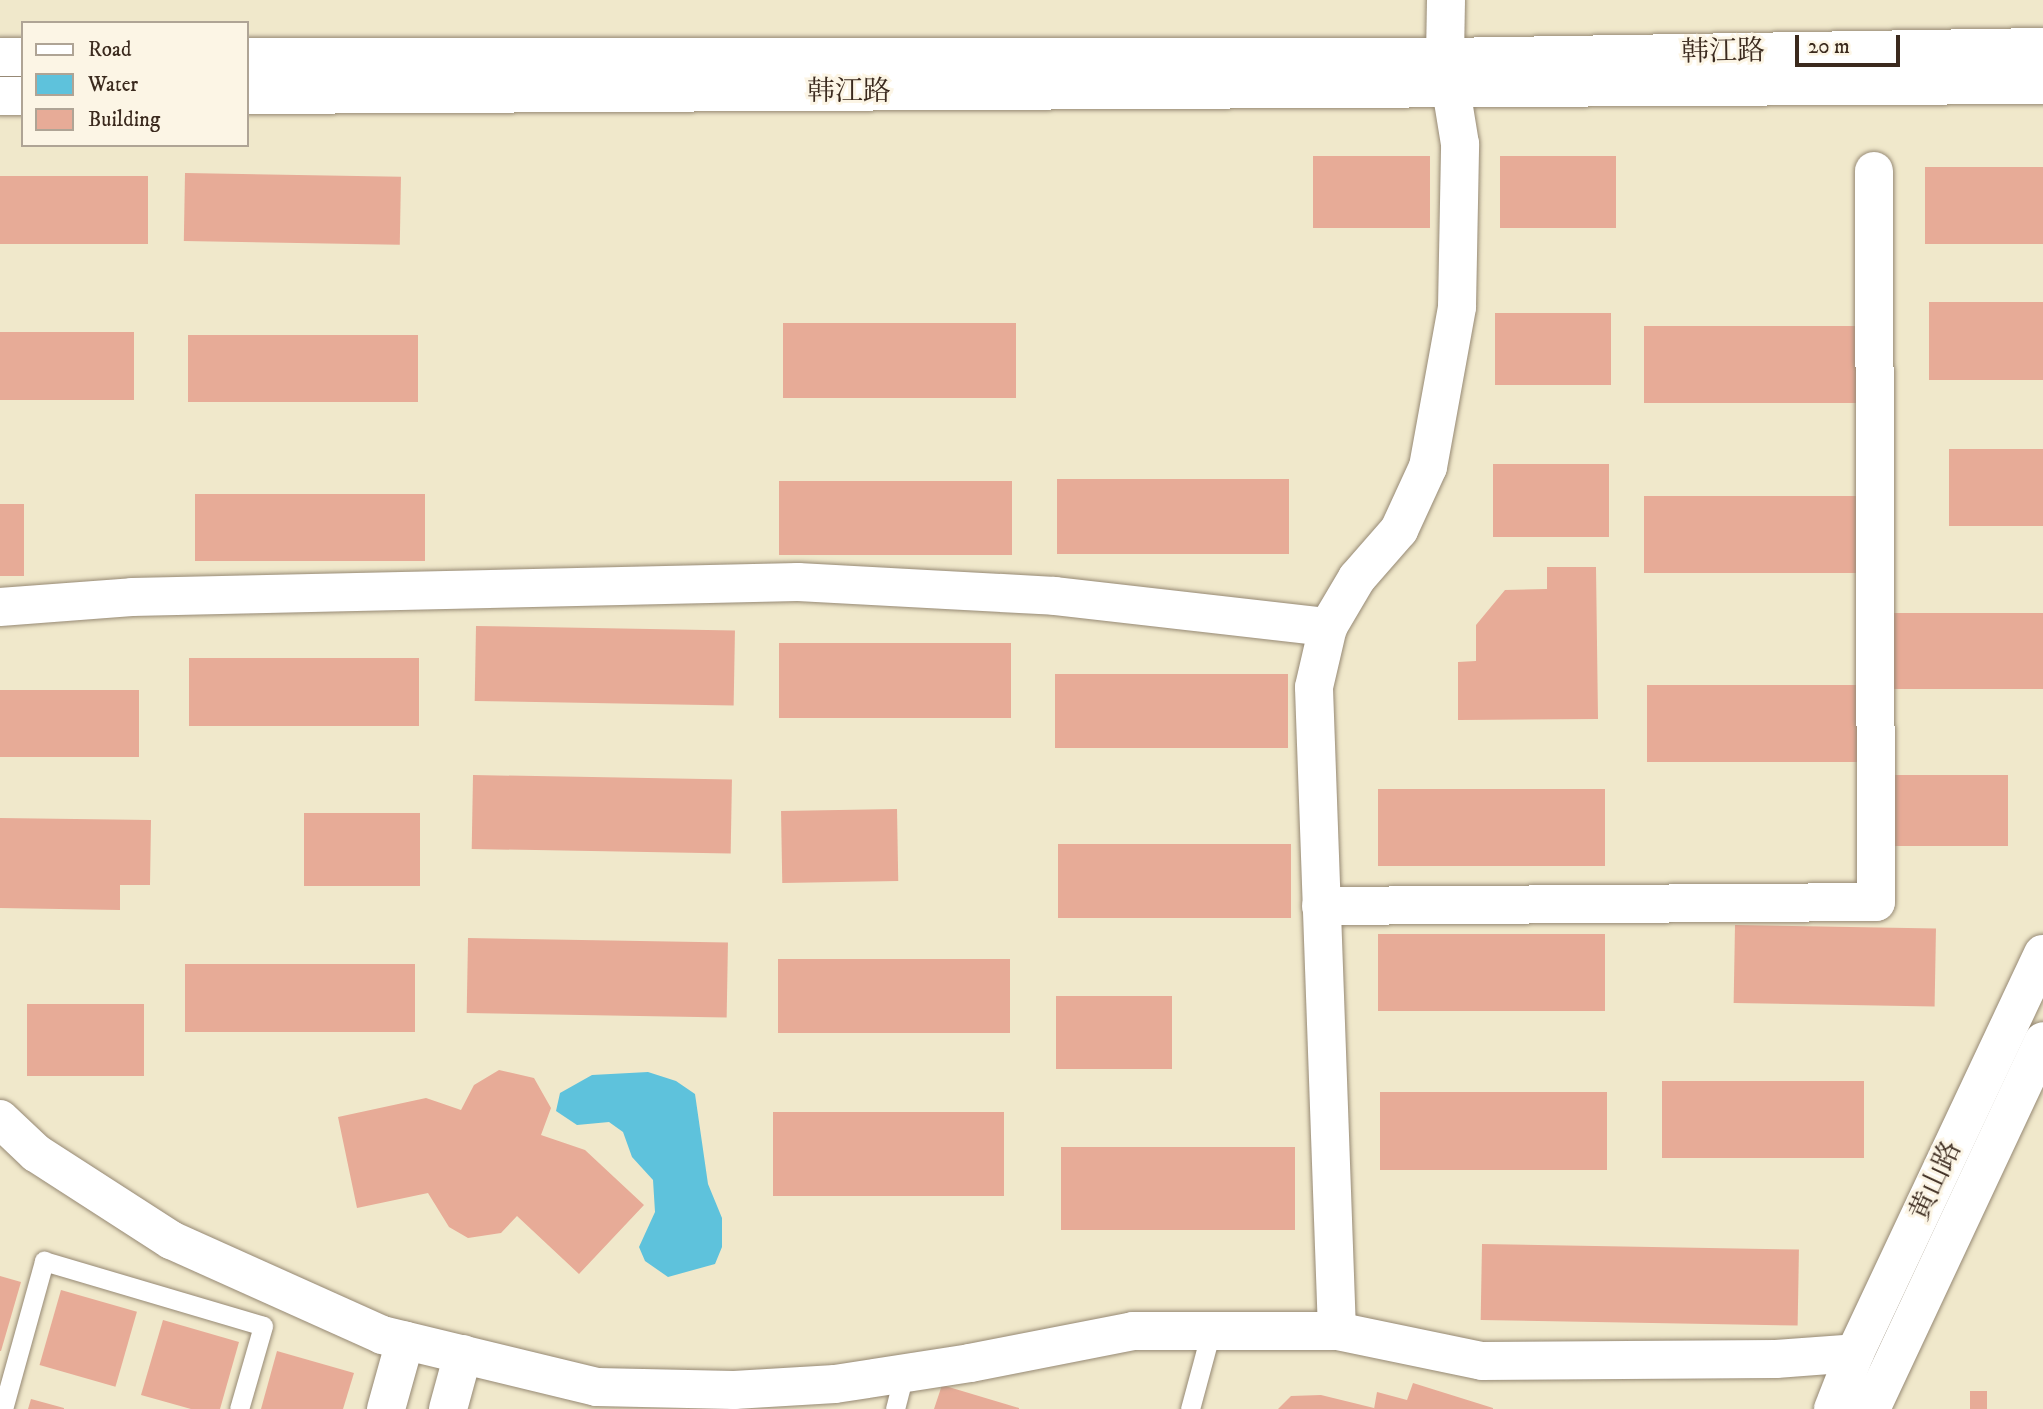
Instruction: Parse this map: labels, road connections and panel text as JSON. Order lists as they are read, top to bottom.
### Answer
{
  "streets": {
    "street": ["韩江路", "黄山路"]
  },
  "legend": ["Road", "Water", "Building"],
  "scale_bar": "20 m"
}
